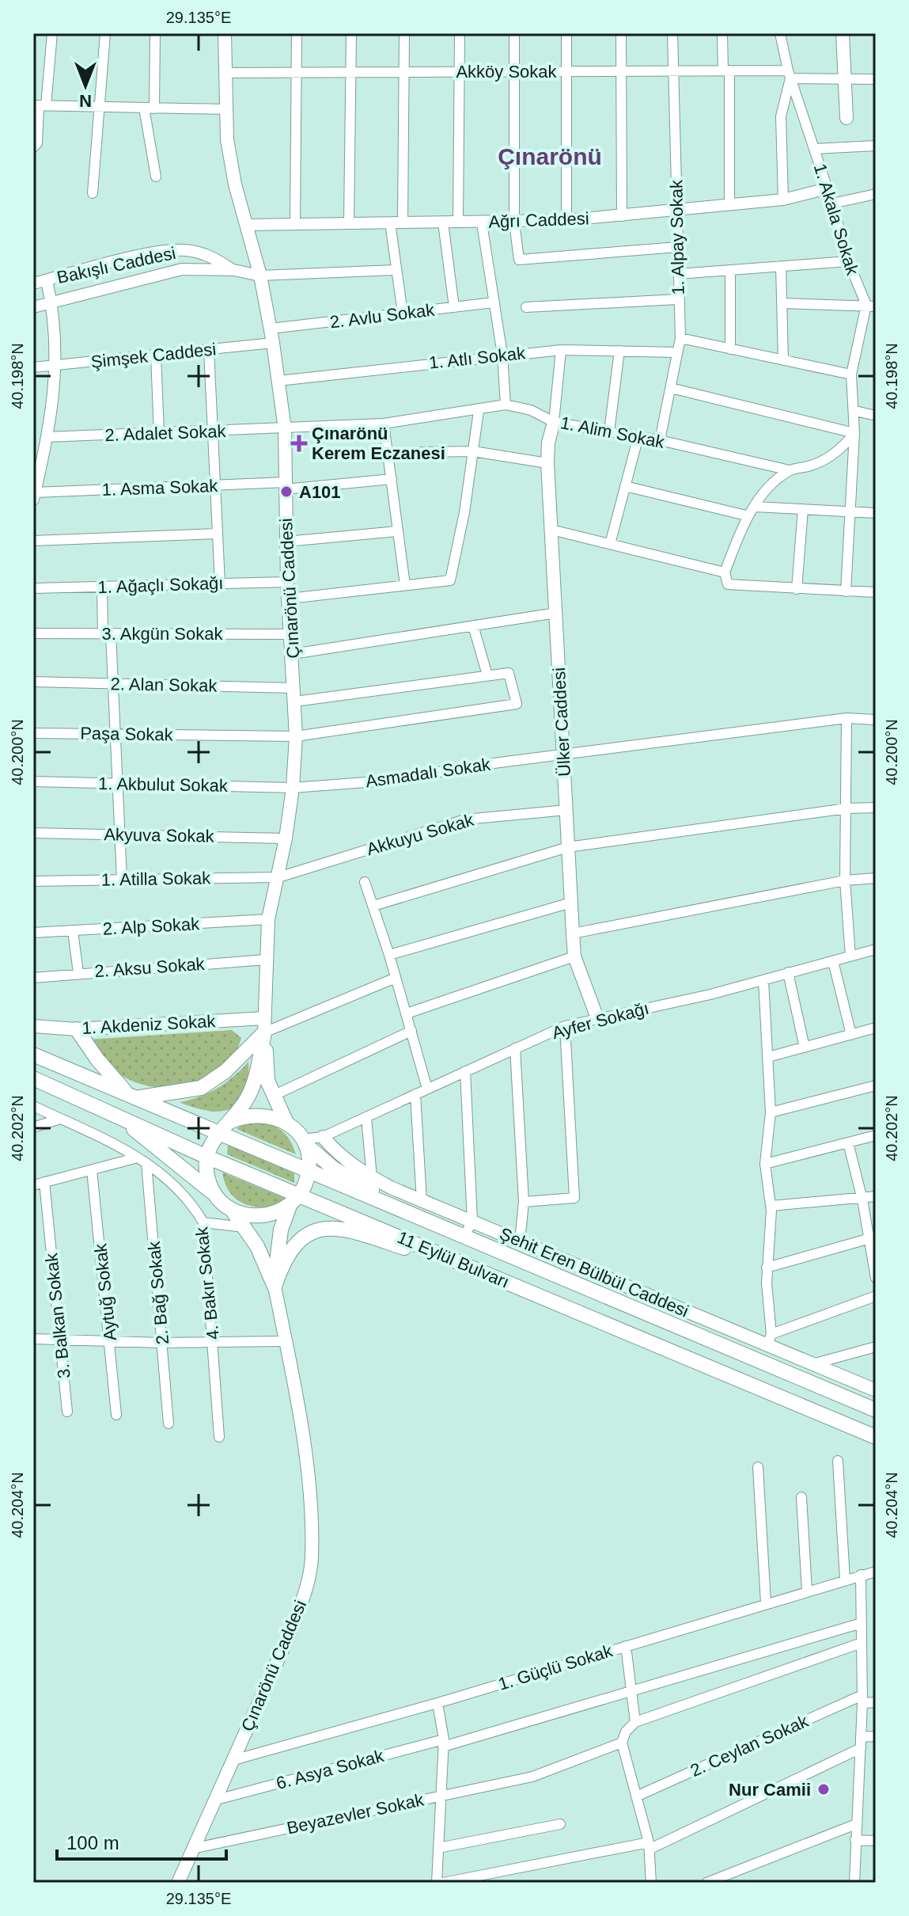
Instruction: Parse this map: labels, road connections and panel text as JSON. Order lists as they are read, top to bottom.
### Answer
{
  "streets": {
    "main road": [
      "Çınarönü Caddesi",
      "Ülker Caddesi",
      "1. Akdeniz Sokak",
      "11 Eylül Bulvarı",
      "Şehit Eren Bülbül Caddesi"
    ],
    "street": [
      "Akköy Sokak",
      "1. Akala Sokak",
      "Ağrı Caddesi",
      "1. Alpay Sokak",
      "Bakışlı Caddesi",
      "2. Avlu Sokak",
      "Şimşek Caddesi",
      "1. Atlı Sokak",
      "1. Alim Sokak",
      "2. Adalet Sokak",
      "1. Asma Sokak",
      "1. Ağaçlı Sokağı",
      "3. Akgün Sokak",
      "2. Alan Sokak",
      "Paşa Sokak",
      "Asmadalı Sokak",
      "1. Akbulut Sokak",
      "Akkuyu Sokak",
      "Akyuva Sokak",
      "1. Atilla Sokak",
      "2. Alp Sokak",
      "2. Aksu Sokak",
      "Ayfer Sokağı",
      "4. Bakır Sokak",
      "Aytuğ Sokak",
      "2. Bağ Sokak",
      "3. Balkan Sokak",
      "1. Güçlü Sokak",
      "2. Ceylan Sokak",
      "6. Asya Sokak",
      "Beyazevler Sokak"
    ]
  },
  "crossings": [
    ["Akköy Sokak", "1. Akala Sokak"],
    ["Akköy Sokak", "1. Alpay Sokak"],
    ["Akköy Sokak", "Çınarönü Caddesi"],
    ["1. Akala Sokak", "Ağrı Caddesi"],
    ["Ağrı Caddesi", "1. Alpay Sokak"],
    ["Ağrı Caddesi", "Çınarönü Caddesi"],
    ["1. Alpay Sokak", "1. Atlı Sokak"],
    ["1. Alpay Sokak", "1. Alim Sokak"],
    ["Bakışlı Caddesi", "Çınarönü Caddesi"],
    ["2. Avlu Sokak", "Çınarönü Caddesi"],
    ["Şimşek Caddesi", "Çınarönü Caddesi"],
    ["1. Atlı Sokak", "Çınarönü Caddesi"],
    ["1. Alim Sokak", "2. Adalet Sokak"],
    ["1. Alim Sokak", "Çınarönü Caddesi"],
    ["1. Alim Sokak", "Ülker Caddesi"],
    ["2. Adalet Sokak", "Çınarönü Caddesi"],
    ["1. Asma Sokak", "Çınarönü Caddesi"],
    ["1. Ağaçlı Sokağı", "Çınarönü Caddesi"],
    ["Çınarönü Caddesi", "3. Akgün Sokak"],
    ["Çınarönü Caddesi", "2. Alan Sokak"],
    ["Çınarönü Caddesi", "Paşa Sokak"],
    ["Çınarönü Caddesi", "Asmadalı Sokak"],
    ["Çınarönü Caddesi", "1. Akbulut Sokak"],
    ["Çınarönü Caddesi", "Akkuyu Sokak"],
    ["Çınarönü Caddesi", "Akyuva Sokak"],
    ["Çınarönü Caddesi", "1. Atilla Sokak"],
    ["Çınarönü Caddesi", "2. Alp Sokak"],
    ["Çınarönü Caddesi", "2. Aksu Sokak"],
    ["Çınarönü Caddesi", "1. Akdeniz Sokak"],
    ["Çınarönü Caddesi", "1. Güçlü Sokak"],
    ["Çınarönü Caddesi", "6. Asya Sokak"],
    ["Çınarönü Caddesi", "Beyazevler Sokak"],
    ["2. Alan Sokak", "Paşa Sokak"],
    ["Ülker Caddesi", "Asmadalı Sokak"],
    ["Ülker Caddesi", "Akkuyu Sokak"],
    ["Ülker Caddesi", "Ayfer Sokağı"],
    ["Asmadalı Sokak", "1. Akbulut Sokak"],
    ["Akkuyu Sokak", "1. Atilla Sokak"],
    ["Ayfer Sokağı", "Şehit Eren Bülbül Caddesi"],
    ["4. Bakır Sokak", "2. Bağ Sokak"]
  ],
  "districts": ["Çınarönü"],
  "places": {
    "health": ["Çınarönü Kerem Eczanesi"],
    "other": ["A101", "Nur Camii"]
  },
  "scale_bar": "100 m",
  "north": "bottom",
  "coordinates": [
    "29.135°E",
    "40.198°N",
    "40.200°N",
    "40.202°N",
    "40.204°N"
  ]
}
